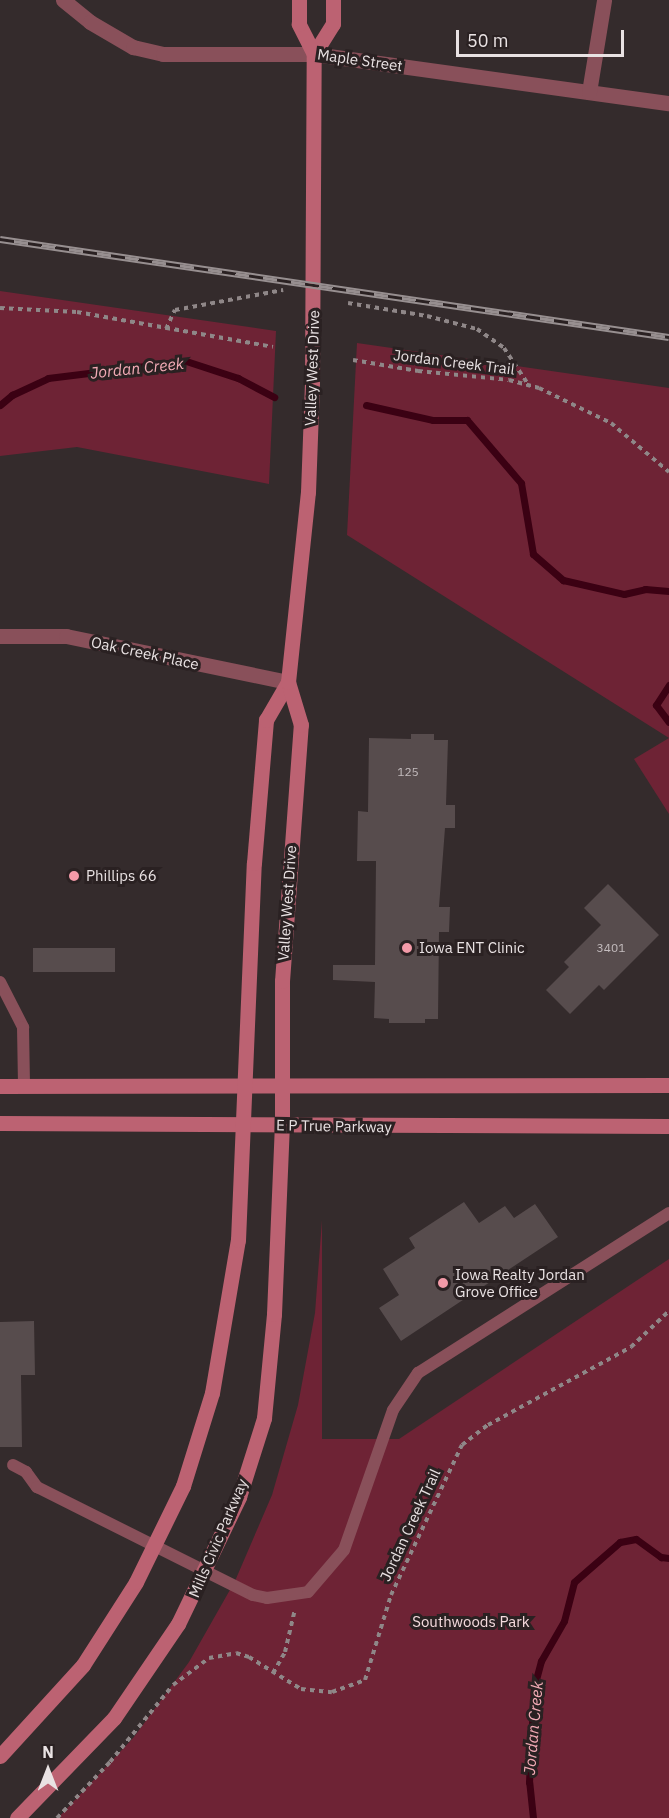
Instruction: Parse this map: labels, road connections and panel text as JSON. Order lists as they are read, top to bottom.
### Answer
{
  "streets": {
    "main road": ["Valley West Drive", "E P True Parkway", "Mills Civic Parkway"],
    "street": ["Maple Street", "Oak Creek Place"],
    "path": ["Jordan Creek Trail"]
  },
  "crossings": [
    ["Maple Street", "Valley West Drive"],
    ["Valley West Drive", "Oak Creek Place"],
    ["Valley West Drive", "E P True Parkway"],
    ["Valley West Drive", "Mills Civic Parkway"],
    ["E P True Parkway", "Mills Civic Parkway"]
  ],
  "water": ["Jordan Creek"],
  "parks": ["Southwoods Park"],
  "places": ["Phillips 66", "Iowa ENT Clinic", "Iowa Realty Jordan Grove Office"],
  "house_numbers": ["125", "3401"],
  "scale_bar": "50 m",
  "north": "top"
}
